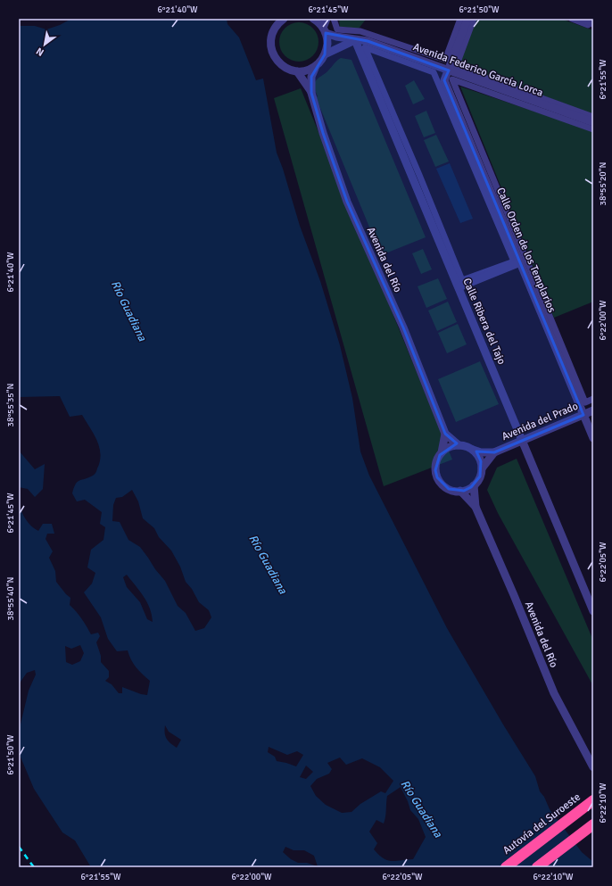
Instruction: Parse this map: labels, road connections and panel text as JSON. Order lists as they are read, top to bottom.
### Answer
{
  "streets": {
    "highway": ["Autovía del Suroeste"],
    "street": [
      "Avenida Federico García Lorca",
      "Calle Orden de los Templarios",
      "Avenida del Río",
      "Calle Ribera del Tajo",
      "Avenida del Prado"
    ]
  },
  "crossings": [
    ["Avenida Federico García Lorca", "Calle Orden de los Templarios"],
    ["Avenida Federico García Lorca", "Calle Ribera del Tajo"],
    ["Calle Orden de los Templarios", "Avenida del Prado"],
    ["Avenida del Río", "Avenida del Prado"],
    ["Calle Ribera del Tajo", "Avenida del Prado"]
  ],
  "water": ["Río Guadiana"],
  "north": "bottom left",
  "coordinates": [
    "6°21'40\"W",
    "6°21'45\"W",
    "6°21'50\"W",
    "6°21'55\"W",
    "38°55'20\"N",
    "6°22'00\"W",
    "38°55'35\"N",
    "6°22'05\"W",
    "38°55'40\"N",
    "6°22'10\"W"
  ]
}
